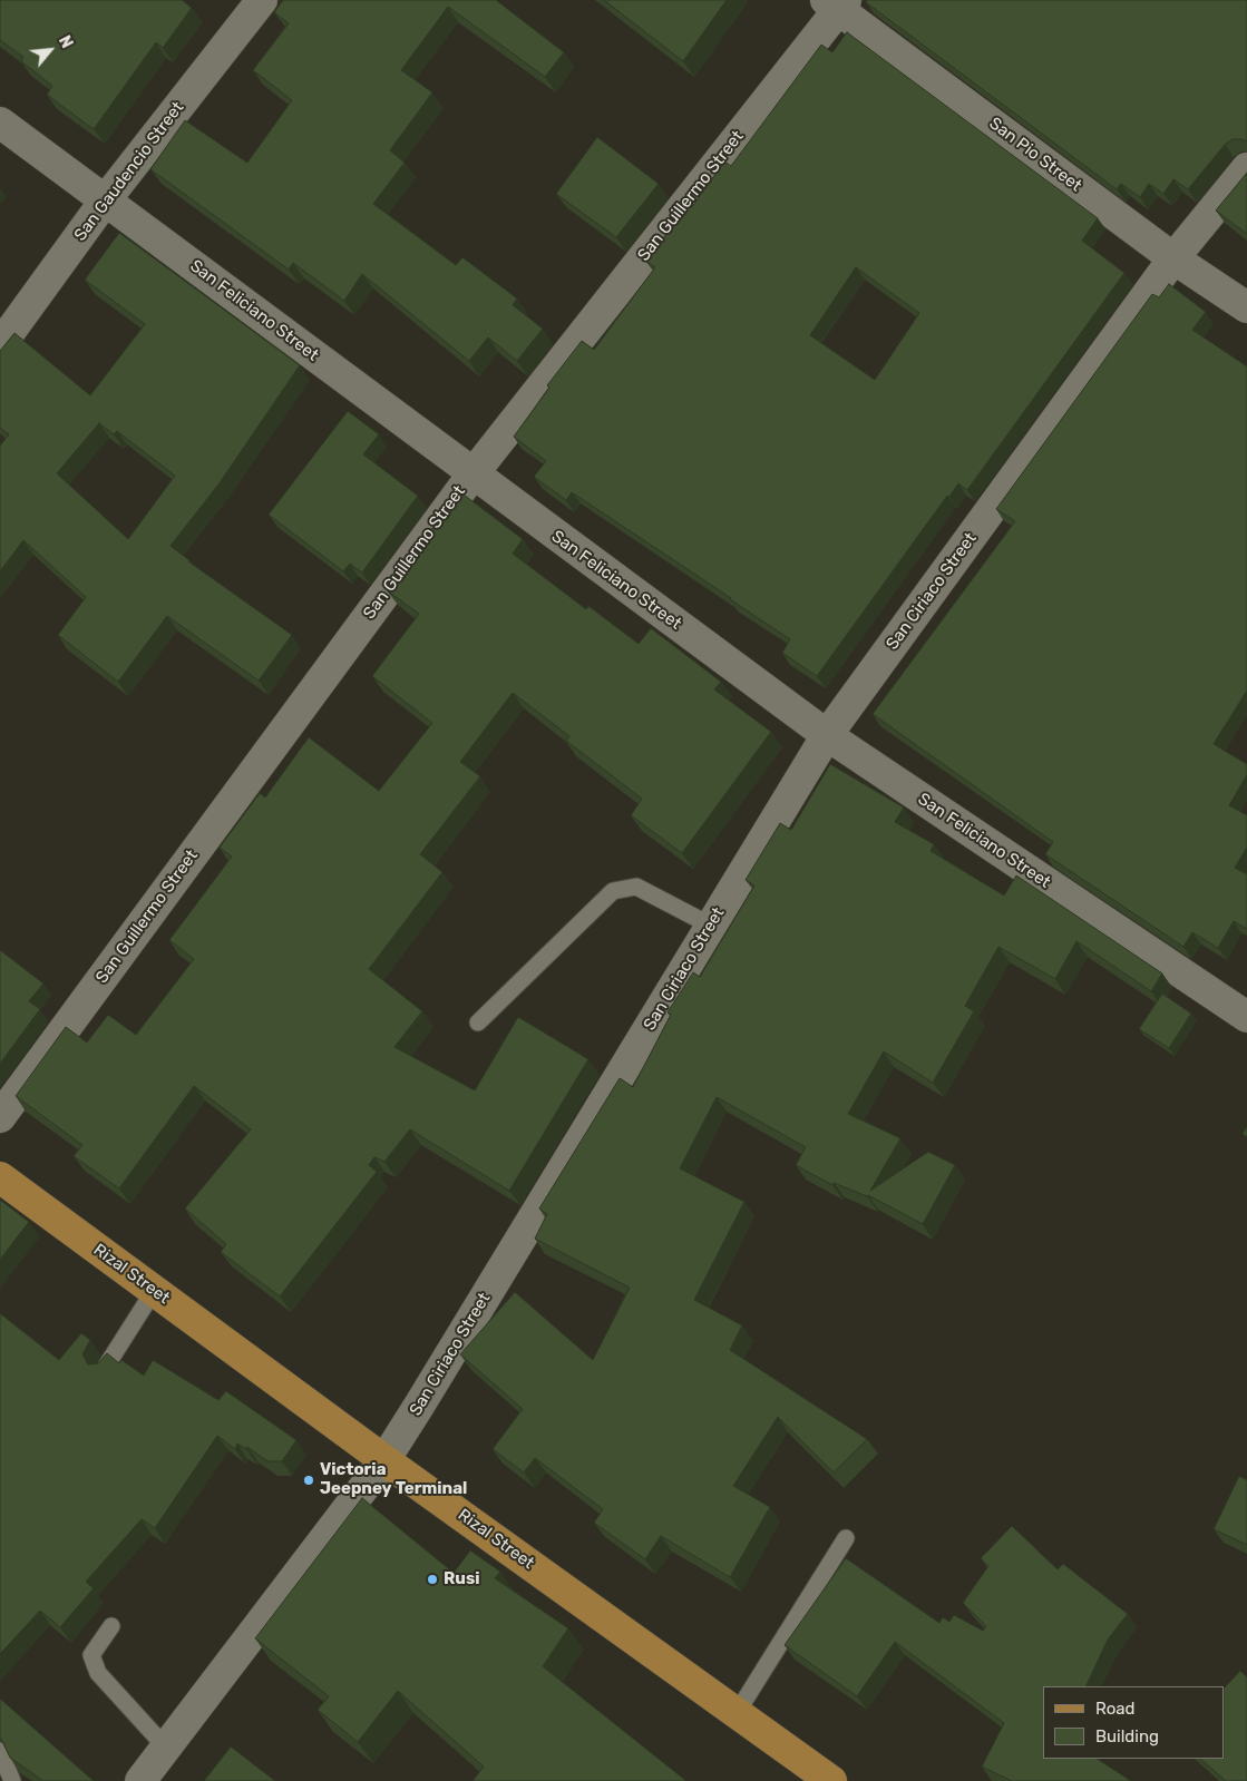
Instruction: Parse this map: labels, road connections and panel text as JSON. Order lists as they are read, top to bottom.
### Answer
{
  "streets": {
    "main road": ["Rizal Street"],
    "street": [
      "San Pio Street",
      "San Gaudencio Street",
      "San Guillermo Street",
      "San Feliciano Street",
      "San Ciriaco Street"
    ]
  },
  "crossings": [
    ["San Pio Street", "San Guillermo Street"],
    ["San Pio Street", "San Ciriaco Street"],
    ["San Gaudencio Street", "San Feliciano Street"],
    ["San Guillermo Street", "San Feliciano Street"],
    ["San Feliciano Street", "San Ciriaco Street"],
    ["San Ciriaco Street", "Rizal Street"]
  ],
  "places": ["Victoria Jeepney Terminal", "Rusi"],
  "legend": ["Road", "Building"],
  "north": "top right"
}
